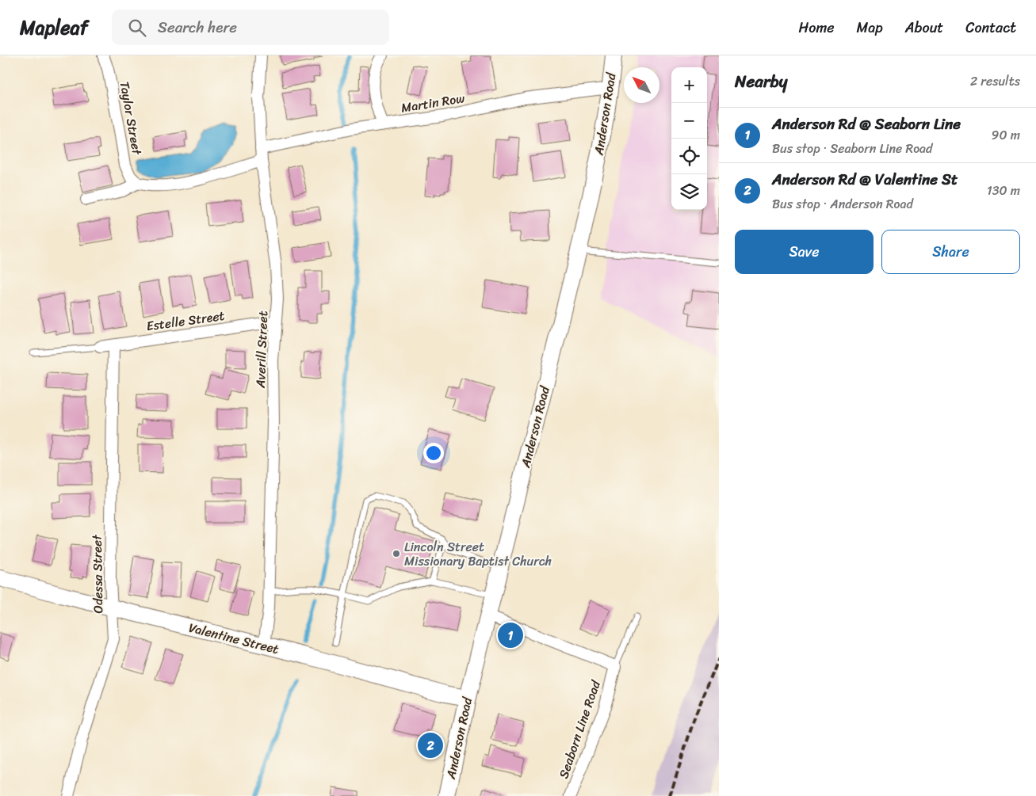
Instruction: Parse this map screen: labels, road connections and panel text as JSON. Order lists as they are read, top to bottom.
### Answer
{
  "streets": {
    "main road": ["Anderson Road", "Valentine Street"],
    "street": [
      "Martin Row",
      "Taylor Street",
      "Estelle Street",
      "Averill Street",
      "Odessa Street",
      "Seaborn Line Road"
    ]
  },
  "crossings": [
    ["Martin Row", "Anderson Road"],
    ["Martin Row", "Averill Street"],
    ["Anderson Road", "Valentine Street"],
    ["Estelle Street", "Averill Street"],
    ["Estelle Street", "Odessa Street"],
    ["Averill Street", "Valentine Street"],
    ["Odessa Street", "Valentine Street"]
  ],
  "places": ["Lincoln Street Missionary Baptist Church"],
  "north": "top left",
  "page": {
    "header": "Mapleaf",
    "search": "Search here",
    "nav": [
      "Home",
      "Map",
      "About",
      "Contact"
    ],
    "heading": ["Nearby", "2 results"],
    "map_buttons": ["+", "−"],
    "list": [
      {
        "mark": "1",
        "name": "Anderson Rd @ Seaborn Line",
        "note": "Bus stop · Seaborn Line Road",
        "value": "90 m"
      },
      {
        "mark": "2",
        "name": "Anderson Rd @ Valentine St",
        "note": "Bus stop · Anderson Road",
        "value": "130 m"
      }
    ],
    "buttons": ["Save", "Share"],
    "pins": ["1", "2"]
  }
}
